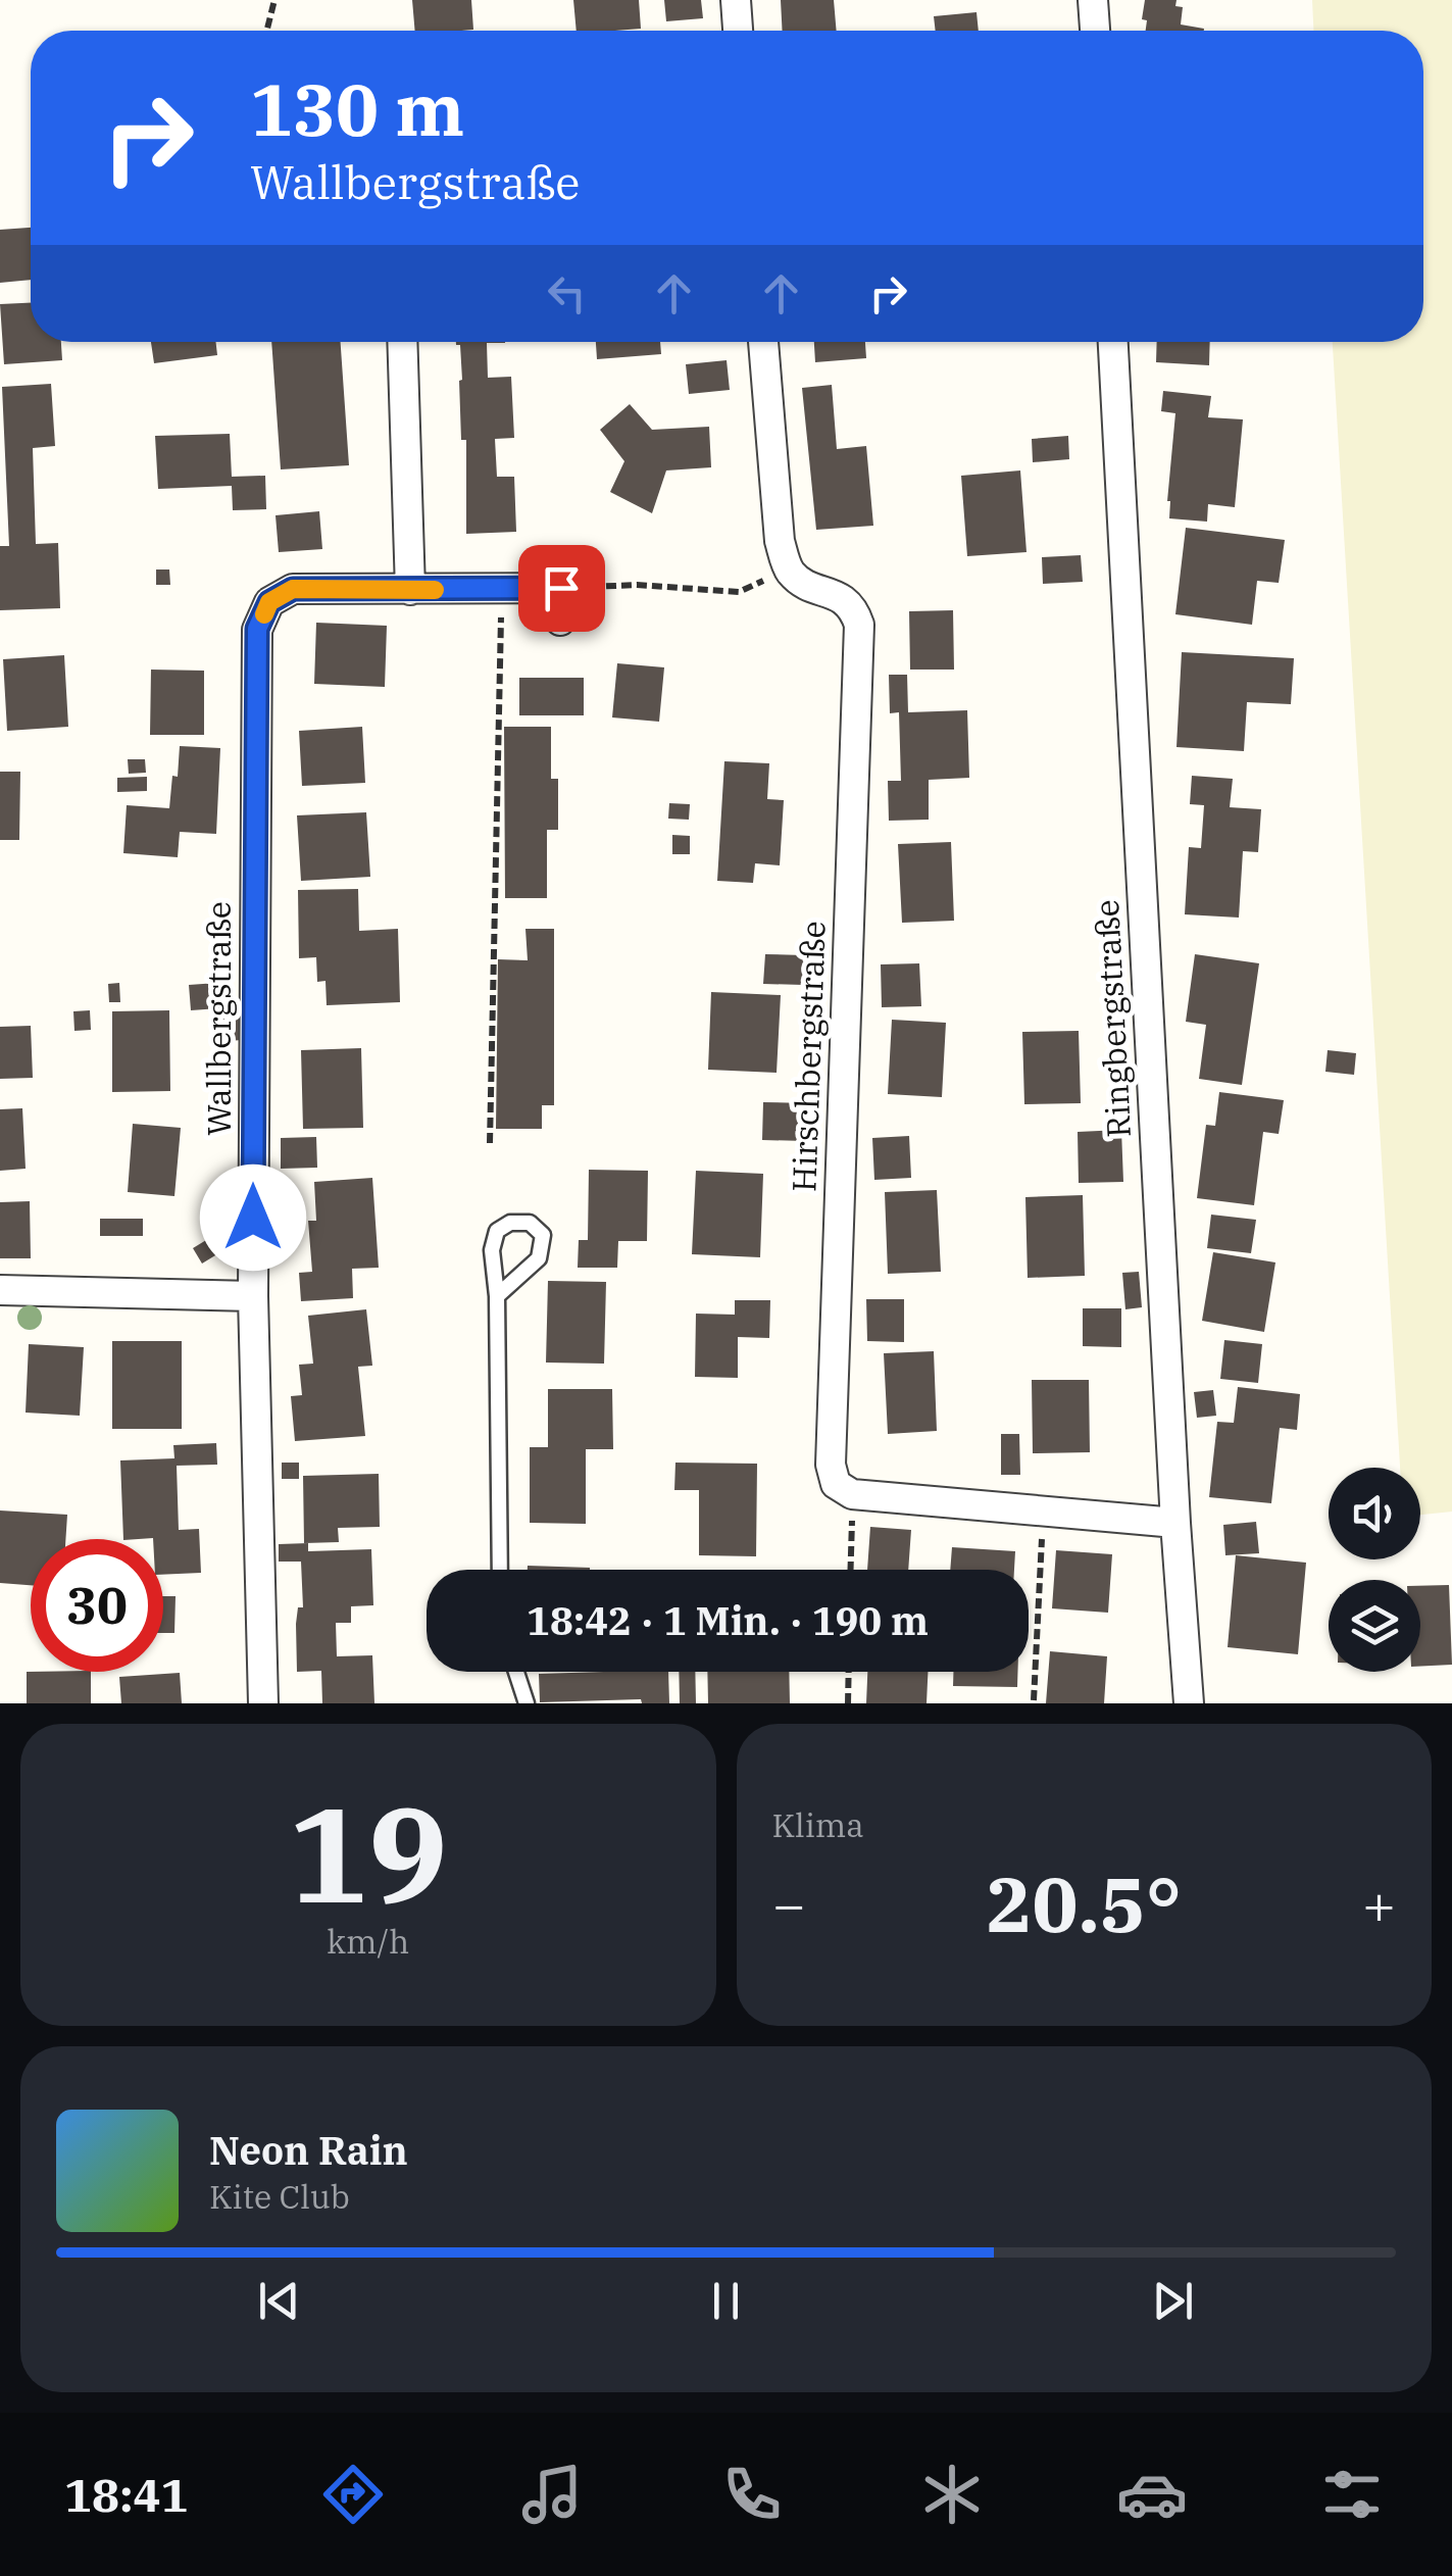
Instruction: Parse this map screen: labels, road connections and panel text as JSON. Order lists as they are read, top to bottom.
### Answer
{
  "streets": {
    "street": ["Wallbergstraße", "Ringbergstraße", "Hirschbergstraße"]
  },
  "page": {
    "turn": ["130 m", "Wallbergstraße"],
    "limit": "30",
    "trip": "18:42 · 1 Min. · 190 m",
    "tile": [
      ["19", "km/h"],
      "Klima"
    ],
    "heat": ["−", "20.5°", "+"],
    "song": ["Neon Rain", "Kite Club"],
    "tabs": "18:41"
  }
}
